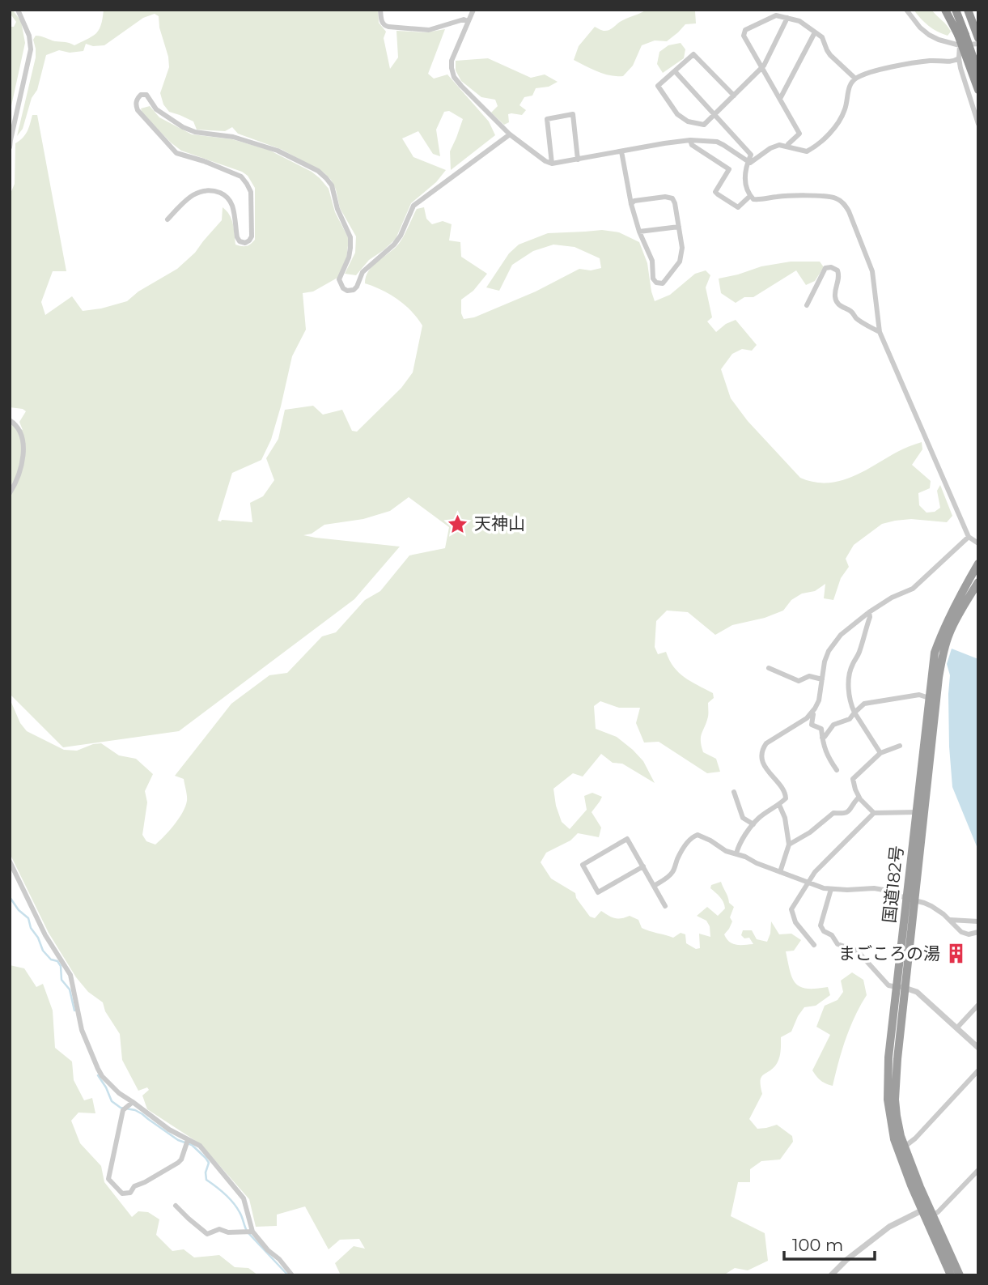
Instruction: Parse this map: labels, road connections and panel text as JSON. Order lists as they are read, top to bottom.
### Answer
{
  "streets": {
    "highway": ["国道182号"]
  },
  "places": {
    "place": ["天神山"],
    "building": ["まごころの湯"]
  },
  "scale_bar": "100 m"
}
